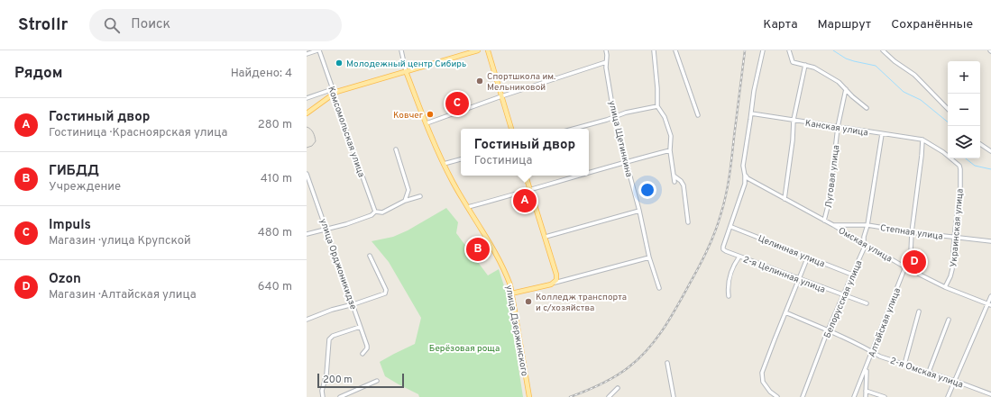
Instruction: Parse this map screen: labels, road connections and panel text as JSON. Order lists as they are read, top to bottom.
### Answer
{
  "streets": {
    "main road": ["улица Дзержинского"],
    "street": [
      "Канская улица",
      "Комсомольская улица",
      "улица Щетинкина",
      "Луговая улица",
      "Украинская улица",
      "Степная улица",
      "Омская улица",
      "Целинная улица",
      "улица Орджоникидзе",
      "2-я Целинная улица",
      "Белорусская улица",
      "Алтайская улица",
      "2-я Омская улица"
    ]
  },
  "crossings": [
    ["Канская улица", "Луговая улица"],
    ["Канская улица", "Украинская улица"],
    ["Канская улица", "Белорусская улица"],
    ["Канская улица", "Алтайская улица"],
    ["Луговая улица", "Омская улица"],
    ["Украинская улица", "Степная улица"],
    ["Украинская улица", "Омская улица"],
    ["Украинская улица", "Алтайская улица"],
    ["Степная улица", "Омская улица"],
    ["Степная улица", "Белорусская улица"],
    ["Степная улица", "Алтайская улица"],
    ["Омская улица", "Белорусская улица"],
    ["Омская улица", "Алтайская улица"],
    ["Целинная улица", "2-я Целинная улица"],
    ["Целинная улица", "Белорусская улица"],
    ["2-я Целинная улица", "Белорусская улица"],
    ["Белорусская улица", "2-я Омская улица"],
    ["Алтайская улица", "2-я Омская улица"]
  ],
  "parks": ["Берёзовая роща"],
  "places": [
    "Молодежный центр Сибирь",
    "Спортшкола им. Мельниковой",
    "Ковчег",
    "Колледж транспорта и с/хозяйства"
  ],
  "scale_bar": "200 m",
  "page": {
    "header": "Strollr",
    "search": "Поиск",
    "nav": ["Карта", "Маршрут", "Сохранённые"],
    "heading": ["Рядом", "Найдено: 4"],
    "map_buttons": ["+", "−"],
    "pins": [
      "C",
      "A",
      "B",
      "D"
    ],
    "list": [
      {
        "mark": "A",
        "name": "Гостиный двор",
        "note": "Гостиница · Красноярская улица",
        "value": "280 m"
      },
      {
        "mark": "B",
        "name": "ГИБДД",
        "note": "Учреждение",
        "value": "410 m"
      },
      {
        "mark": "C",
        "name": "Impuls",
        "note": "Магазин · улица Крупской",
        "value": "480 m"
      },
      {
        "mark": "D",
        "name": "Ozon",
        "note": "Магазин · Алтайская улица",
        "value": "640 m"
      }
    ],
    "popup": ["Гостиный двор", "Гостиница"],
    "scale": "200 m"
  }
}
